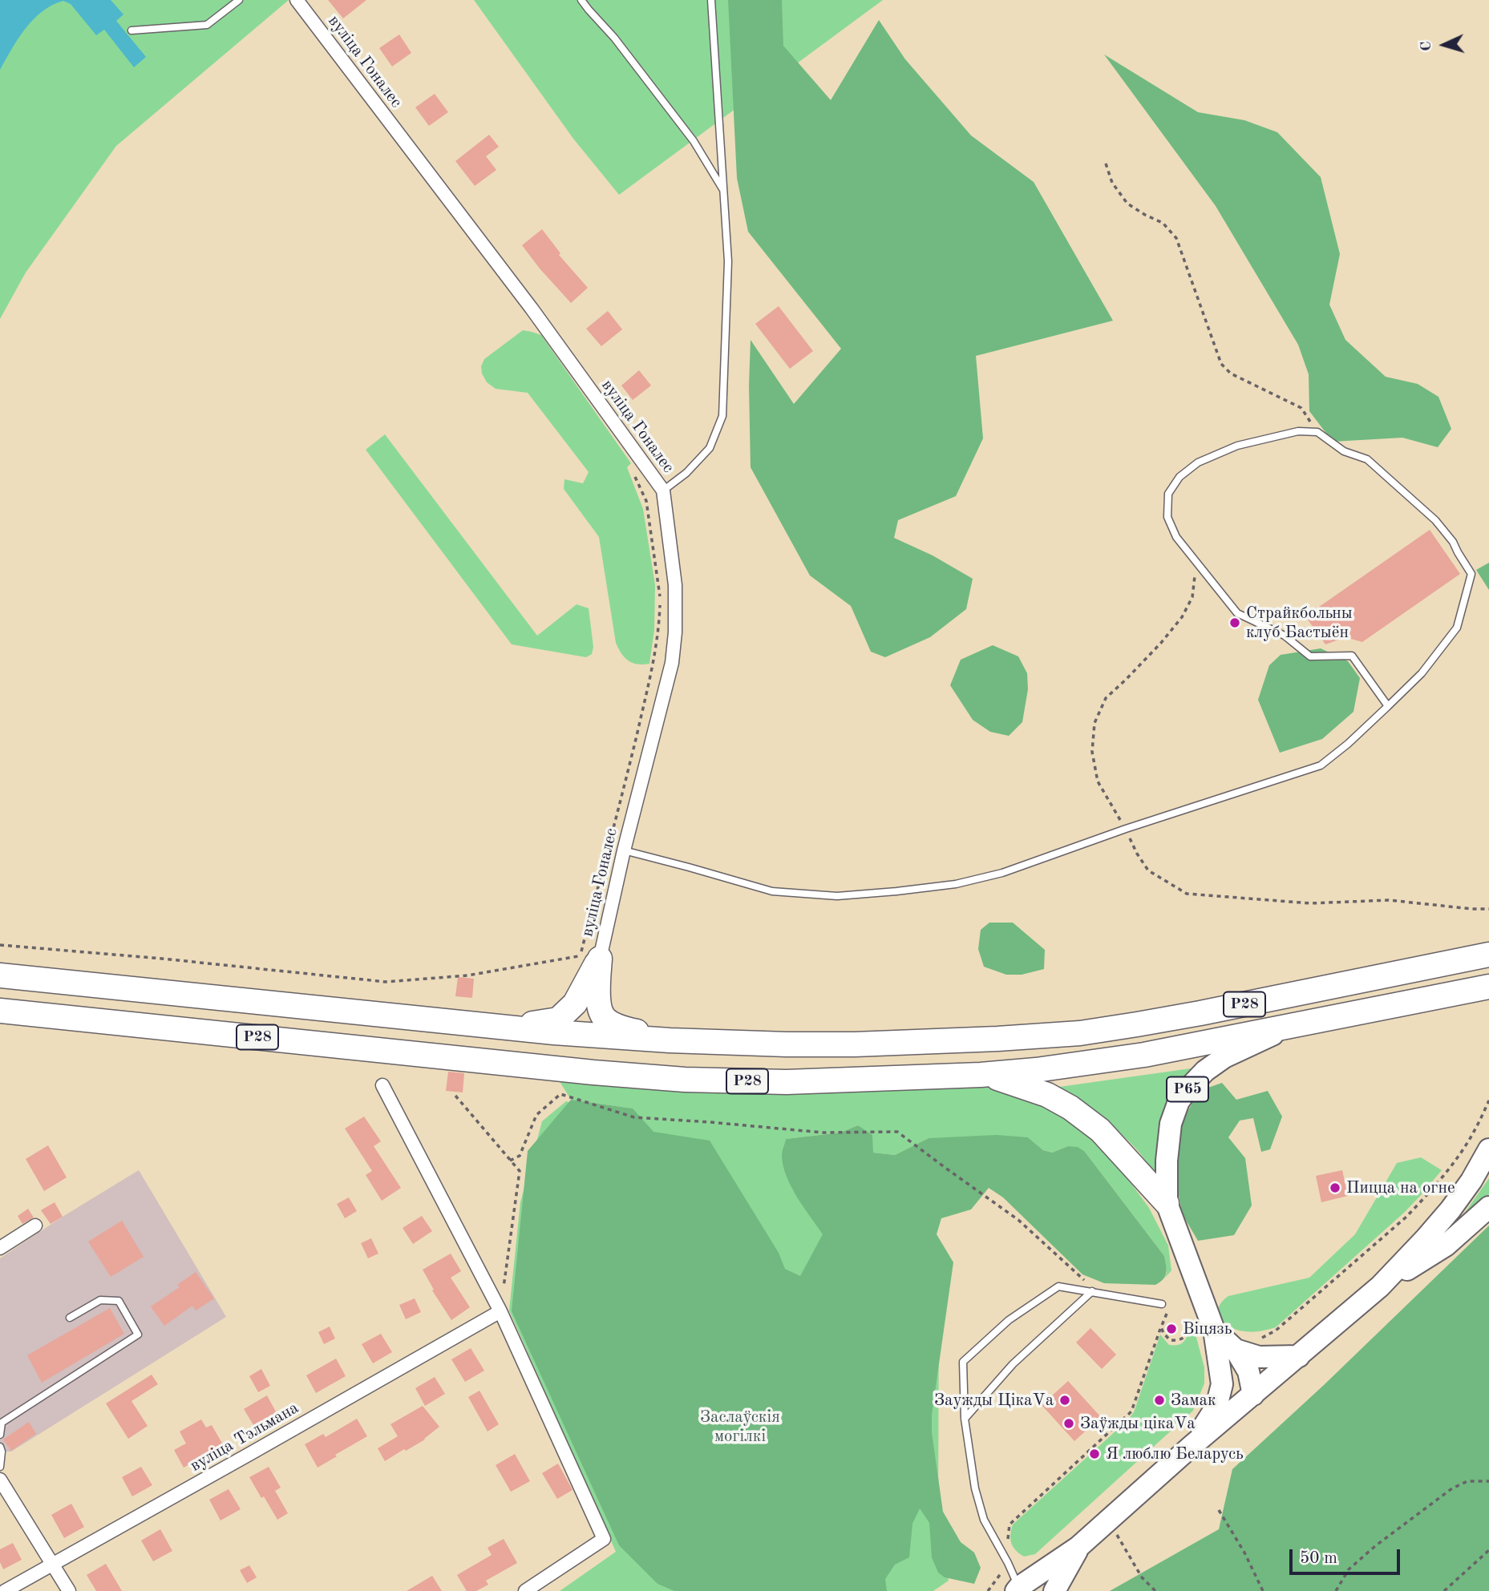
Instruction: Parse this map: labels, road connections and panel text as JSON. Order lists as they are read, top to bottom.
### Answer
{
  "streets": {
    "highway": ["Р28", "Р65"],
    "street": ["вуліца Гоналес", "вуліца Тэльмана"]
  },
  "crossings": [
    ["Р28", "Р65"]
  ],
  "parks": ["Заслаўскія могілкі"],
  "places": [
    "Страйкбольны клуб Бастыён",
    "Пицца на огне",
    "Віцязь",
    "Заужды ЦікаVа",
    "Замак",
    "Заўжды цікаVа",
    "Я люблю Беларусь"
  ],
  "scale_bar": "50 m",
  "north": "left"
}
